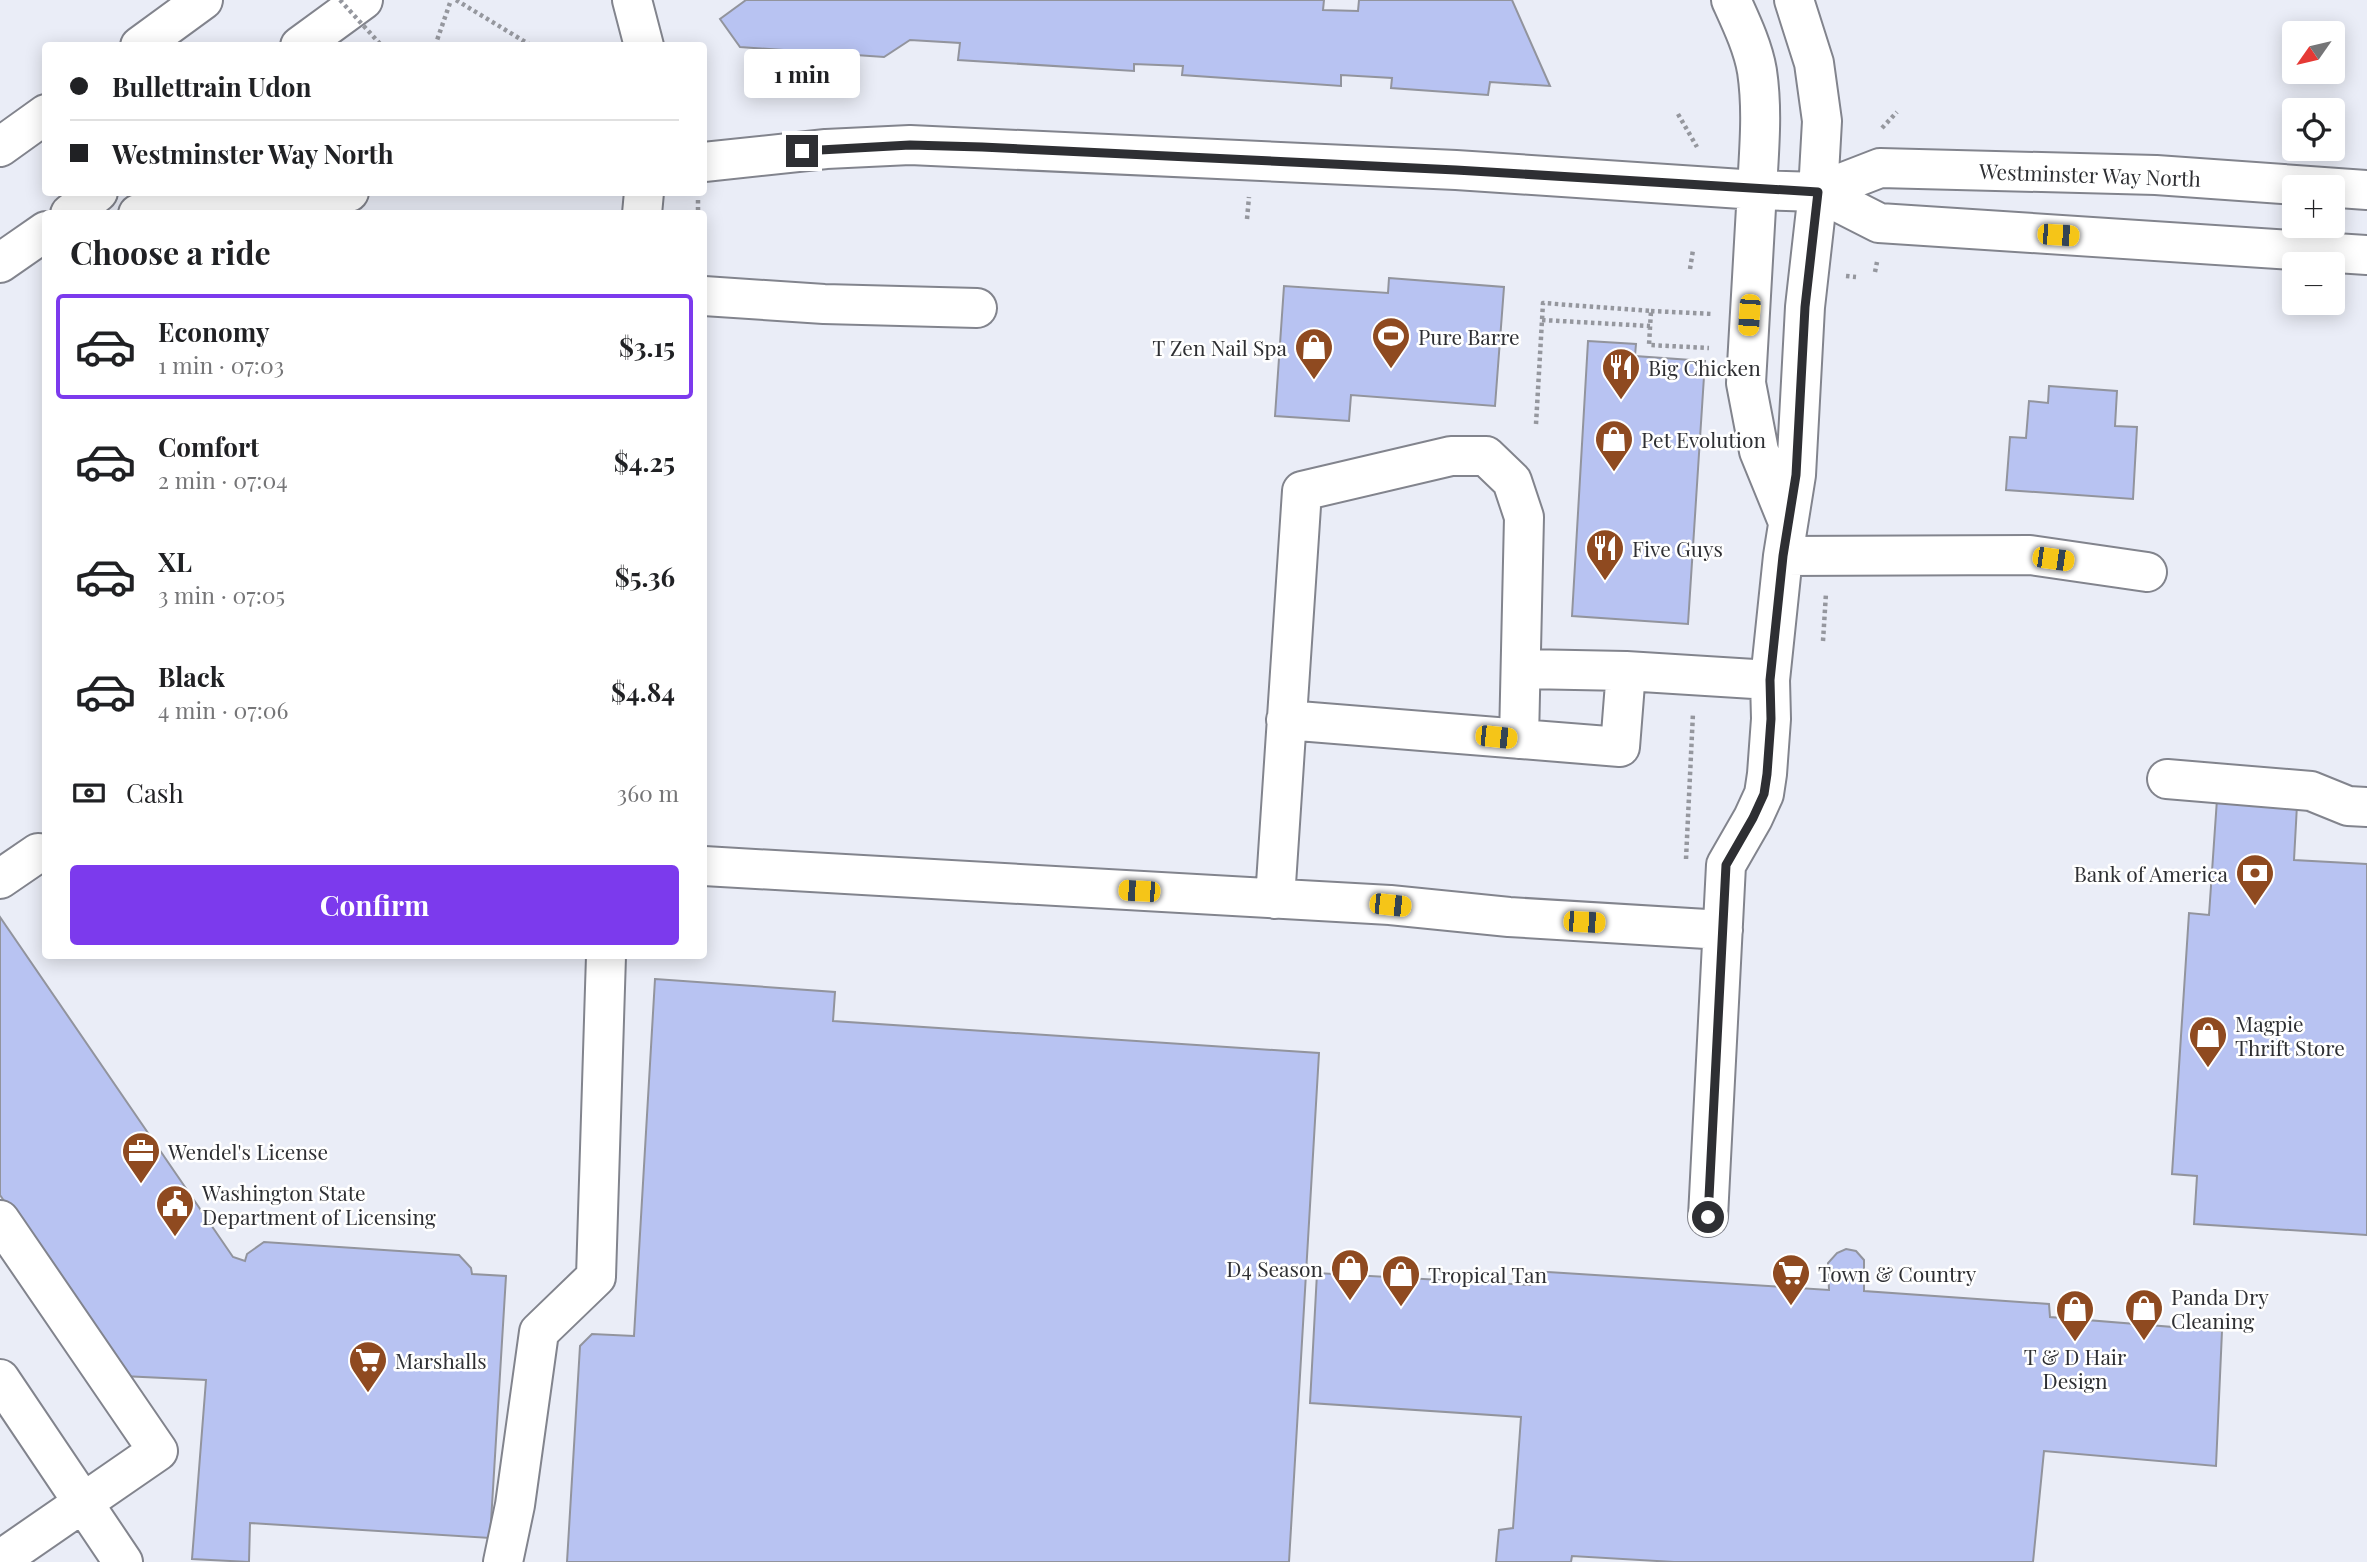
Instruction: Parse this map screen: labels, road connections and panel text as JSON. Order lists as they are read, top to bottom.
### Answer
{
  "streets": {
    "main road": ["Westminster Way North"]
  },
  "places": {
    "sports": ["Pure Barre"],
    "shop": [
      "T Zen Nail Spa",
      "Pet Evolution",
      "Magpie Thrift Store",
      "D4 Season",
      "Tropical Tan",
      "Panda Dry Cleaning",
      "T & D Hair Design"
    ],
    "restaurant": ["Big Chicken", "Five Guys"],
    "bank": ["Bank of America"],
    "office": ["Wendel's License"],
    "public building": ["Washington State Department of Licensing"],
    "supermarket": ["Town & Country", "Marshalls"]
  },
  "north": "bottom left",
  "page": {
    "map_buttons": ["+", "−"],
    "banner": ["Bullettrain Udon", "Westminster Way North"],
    "bubble": "1 min",
    "heading": "Choose a ride",
    "list": [
      {
        "name": "Economy",
        "note": "1 min · 07:03",
        "value": "$3.15"
      },
      {
        "name": "Comfort",
        "note": "2 min · 07:04",
        "value": "$4.25"
      },
      {
        "name": "XL",
        "note": "3 min · 07:05",
        "value": "$5.36"
      },
      {
        "name": "Black",
        "note": "4 min · 07:06",
        "value": "$4.84"
      }
    ],
    "pay": ["Cash", "360 m"],
    "buttons": "Confirm"
  }
}
